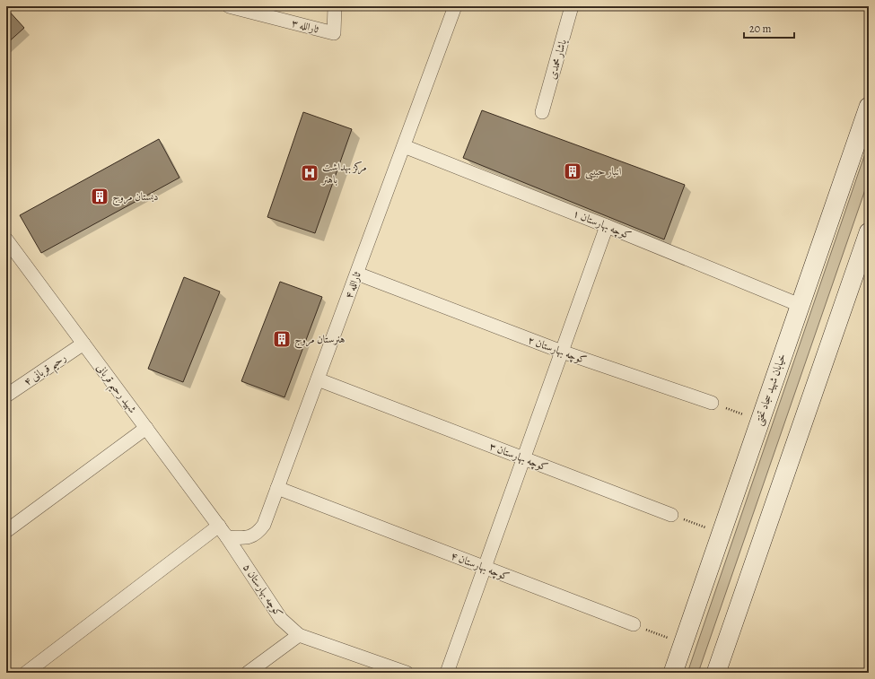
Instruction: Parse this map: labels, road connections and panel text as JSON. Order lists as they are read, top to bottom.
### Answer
{
  "streets": {
    "main road": ["خیابان شهید سجاد تختی"],
    "street": [
      "ثارالله ۳",
      "یاشار محمدی",
      "کوچه بهارستان ۱",
      "ثارالله ۴",
      "کوچه بهارستان ۲",
      "رحیم قربانی ۴",
      "شهید رحیم قربانی",
      "کوچه بهارستان ۳",
      "کوچه بهارستان ۴",
      "کوچه بهارستان ۵"
    ]
  },
  "crossings": [
    ["کوچه بهارستان ۱", "ثارالله ۴"],
    ["کوچه بهارستان ۱", "خیابان شهید سجاد تختی"],
    ["ثارالله ۴", "کوچه بهارستان ۲"],
    ["ثارالله ۴", "شهید رحیم قربانی"],
    ["ثارالله ۴", "کوچه بهارستان ۳"],
    ["ثارالله ۴", "کوچه بهارستان ۴"],
    ["ثارالله ۴", "کوچه بهارستان ۵"],
    ["رحیم قربانی ۴", "شهید رحیم قربانی"],
    ["شهید رحیم قربانی", "کوچه بهارستان ۵"]
  ],
  "places": {
    "building": ["انبار حبیبی", "دبستان مروج", "هنرستان مروج"],
    "hospital": ["مرکز بهداشت باهنر"]
  },
  "scale_bar": "20 m"
}
